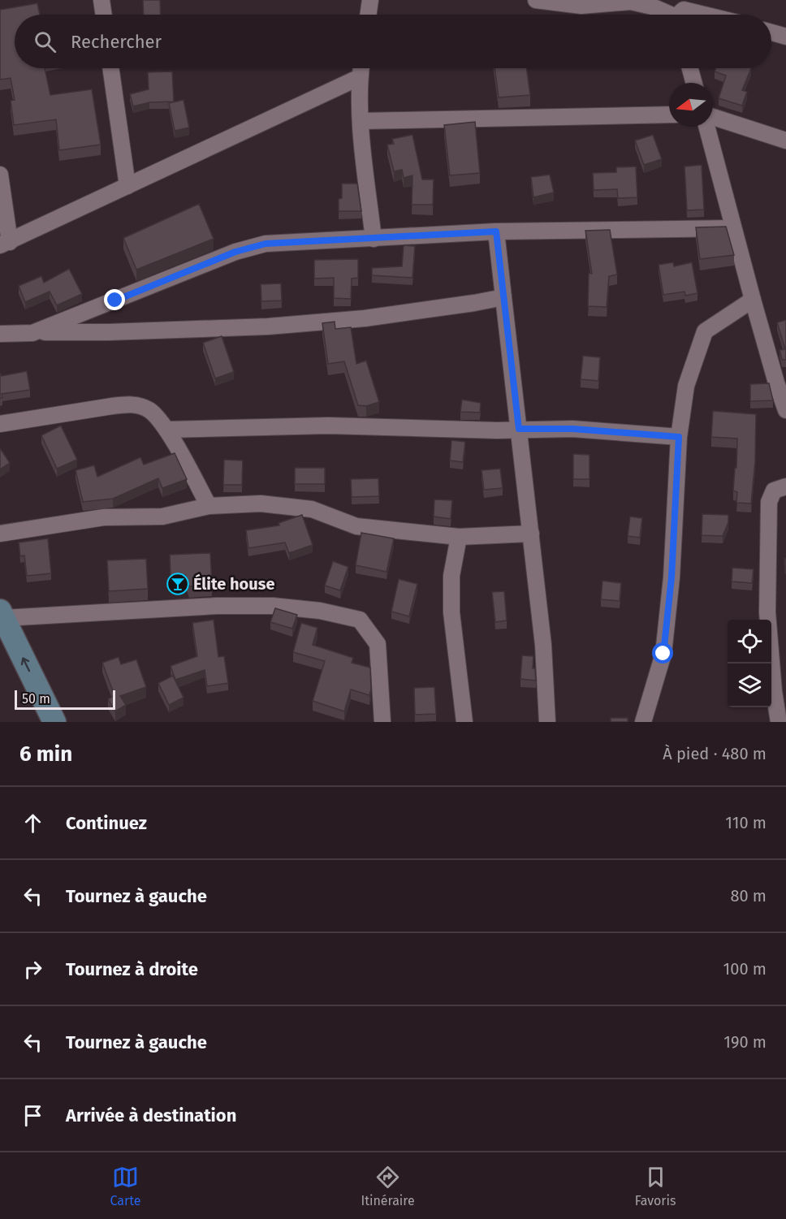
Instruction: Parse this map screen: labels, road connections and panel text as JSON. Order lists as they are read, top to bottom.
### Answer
{
  "places": {
    "bar": ["Élite house"]
  },
  "scale_bar": "50 m",
  "north": "left",
  "page": {
    "search": "Rechercher",
    "scale": "50 m",
    "heading": ["6 min", "À pied · 480 m"],
    "list": [
      ["Continuez", "110 m"],
      ["Tournez à gauche", "80 m"],
      ["Tournez à droite", "100 m"],
      ["Tournez à gauche", "190 m"],
      "Arrivée à destination"
    ],
    "nav": ["Carte", "Itinéraire", "Favoris"]
  }
}
